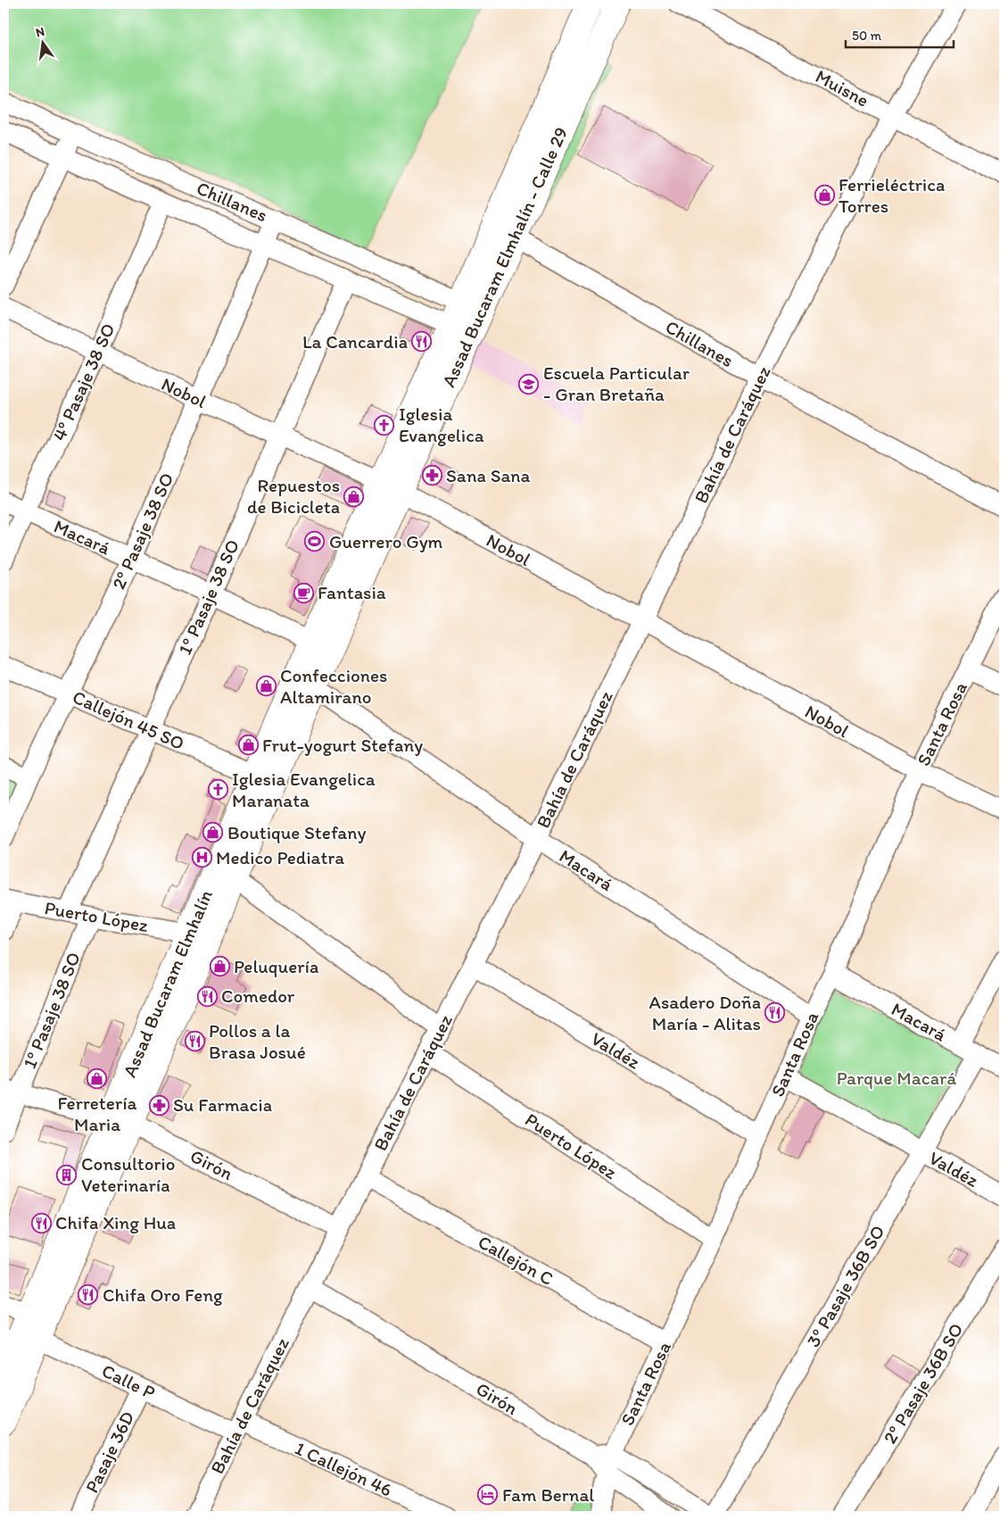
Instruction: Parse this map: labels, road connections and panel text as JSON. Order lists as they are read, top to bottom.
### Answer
{
  "streets": {
    "main road": ["Assad Bucaram Elmhalín - Calle 29", "Assad Bucaram Elmhalín"],
    "street": [
      "Muisne",
      "Chillanes",
      "4º Pasaje 38 SO",
      "Nobol",
      "Bahía de Caráquez",
      "2º Pasaje 38 SO",
      "Macará",
      "1º Pasaje 38 SO",
      "Callejón 45 SO",
      "Santa Rosa",
      "Puerto López",
      "Valdéz",
      "Girón",
      "Callejón C",
      "3º Pasaje 36B SO",
      "Calle P",
      "2º Pasaje 36B SO",
      "Pasaje 36D",
      "1 Callejón 46"
    ]
  },
  "crossings": [
    ["Muisne", "Bahía de Caráquez"],
    ["Chillanes", "Assad Bucaram Elmhalín - Calle 29"],
    ["Chillanes", "4º Pasaje 38 SO"],
    ["Chillanes", "Bahía de Caráquez"],
    ["Chillanes", "2º Pasaje 38 SO"],
    ["Chillanes", "1º Pasaje 38 SO"],
    ["Chillanes", "Assad Bucaram Elmhalín"],
    ["Assad Bucaram Elmhalín - Calle 29", "Nobol"],
    ["Assad Bucaram Elmhalín - Calle 29", "Assad Bucaram Elmhalín"],
    ["4º Pasaje 38 SO", "Nobol"],
    ["4º Pasaje 38 SO", "Macará"],
    ["Nobol", "Bahía de Caráquez"],
    ["Nobol", "2º Pasaje 38 SO"],
    ["Nobol", "1º Pasaje 38 SO"],
    ["Nobol", "Santa Rosa"],
    ["Nobol", "Assad Bucaram Elmhalín"],
    ["Bahía de Caráquez", "Macará"],
    ["Bahía de Caráquez", "Puerto López"],
    ["Bahía de Caráquez", "Valdéz"],
    ["Bahía de Caráquez", "Girón"],
    ["Bahía de Caráquez", "Callejón C"],
    ["Bahía de Caráquez", "Calle P"],
    ["Bahía de Caráquez", "1 Callejón 46"],
    ["2º Pasaje 38 SO", "Macará"],
    ["2º Pasaje 38 SO", "Callejón 45 SO"],
    ["Macará", "1º Pasaje 38 SO"],
    ["Macará", "Santa Rosa"],
    ["Macará", "Assad Bucaram Elmhalín"],
    ["Macará", "3º Pasaje 36B SO"],
    ["1º Pasaje 38 SO", "Callejón 45 SO"],
    ["1º Pasaje 38 SO", "Puerto López"],
    ["1º Pasaje 38 SO", "Girón"],
    ["Callejón 45 SO", "Assad Bucaram Elmhalín"],
    ["Santa Rosa", "Puerto López"],
    ["Santa Rosa", "Valdéz"],
    ["Santa Rosa", "Girón"],
    ["Santa Rosa", "Callejón C"],
    ["Puerto López", "Assad Bucaram Elmhalín"],
    ["Assad Bucaram Elmhalín", "Girón"],
    ["Assad Bucaram Elmhalín", "Calle P"],
    ["Valdéz", "3º Pasaje 36B SO"],
    ["Calle P", "Pasaje 36D"],
    ["Calle P", "1 Callejón 46"]
  ],
  "parks": ["Parque Macará"],
  "places": {
    "shop": [
      "Ferrieléctrica Torres",
      "Repuestos de Bicicleta",
      "Confecciones Altamirano",
      "Frut-yogurt Stefany",
      "Boutique Stefany",
      "Peluquería",
      "Ferretería Maria"
    ],
    "restaurant": [
      "La Cancardia",
      "Comedor",
      "Asadero Doña María - Alitas",
      "Pollos a la Brasa Josué",
      "Chifa Xing Hua",
      "Chifa Oro Feng"
    ],
    "school or university": ["Escuela Particular - Gran Bretaña"],
    "church": ["Iglesia Evangelica", "Iglesia Evangelica Maranata"],
    "pharmacy": ["Sana Sana", "Su Farmacia"],
    "sports": ["Guerrero Gym"],
    "cafe": ["Fantasia"],
    "hospital": ["Medico Pediatra"],
    "building": ["Consultorio Veterinaría"],
    "hotel": ["Fam Bernal"]
  },
  "scale_bar": "50 m",
  "north": "top"
}
